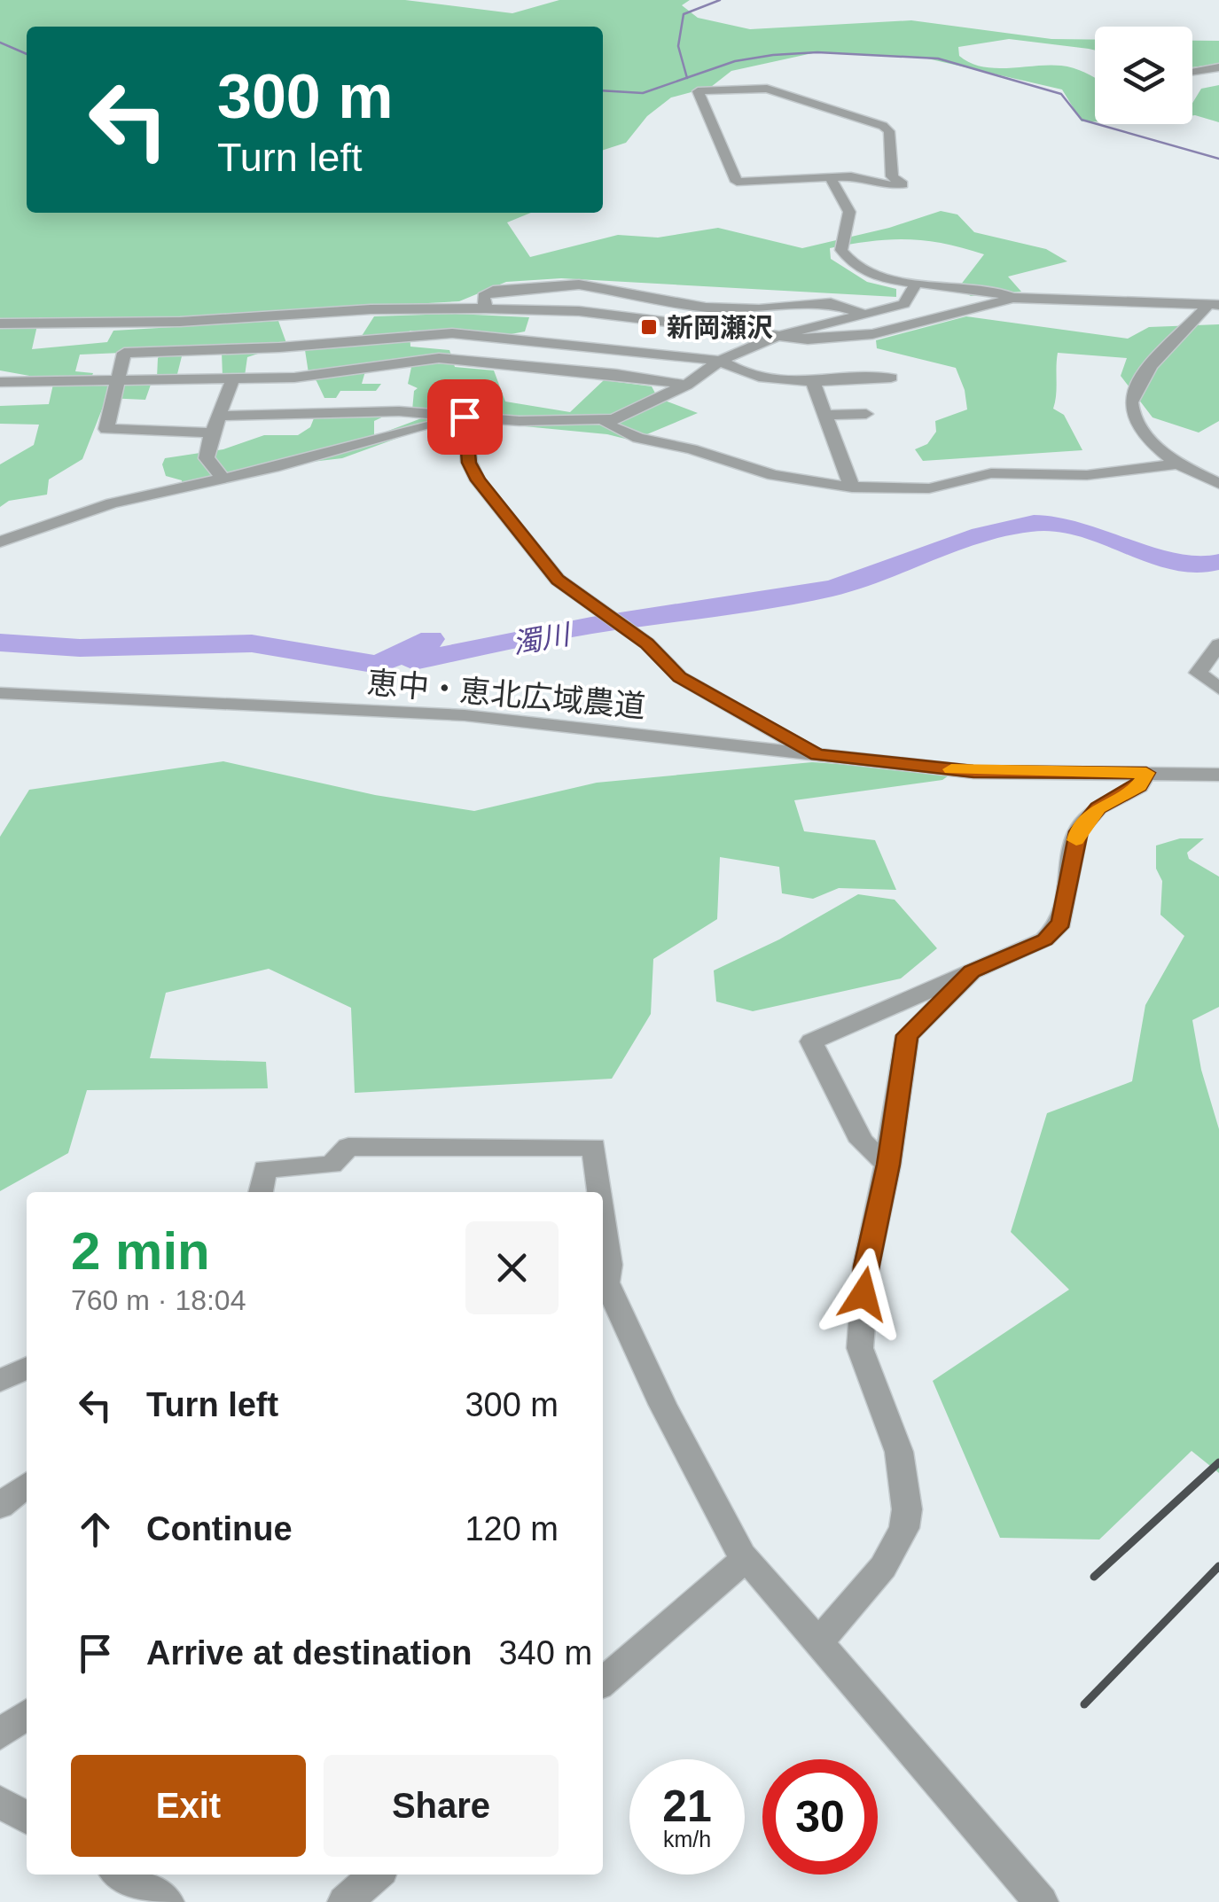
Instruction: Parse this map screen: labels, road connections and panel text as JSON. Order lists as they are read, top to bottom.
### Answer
{
  "streets": {
    "street": ["恵中・恵北広域農道"]
  },
  "water": ["濁川"],
  "places": {
    "transit": ["新岡瀬沢"]
  },
  "page": {
    "turn": ["300 m", "Turn left"],
    "heading": ["2 min", "760 m · 18:04"],
    "list": [
      {
        "name": "Turn left",
        "value": "300 m"
      },
      {
        "name": "Continue",
        "value": "120 m"
      },
      {
        "name": "Arrive at destination",
        "value": "340 m"
      }
    ],
    "buttons": ["Exit", "Share"],
    "speed": "21 km/h",
    "limit": "30"
  }
}
